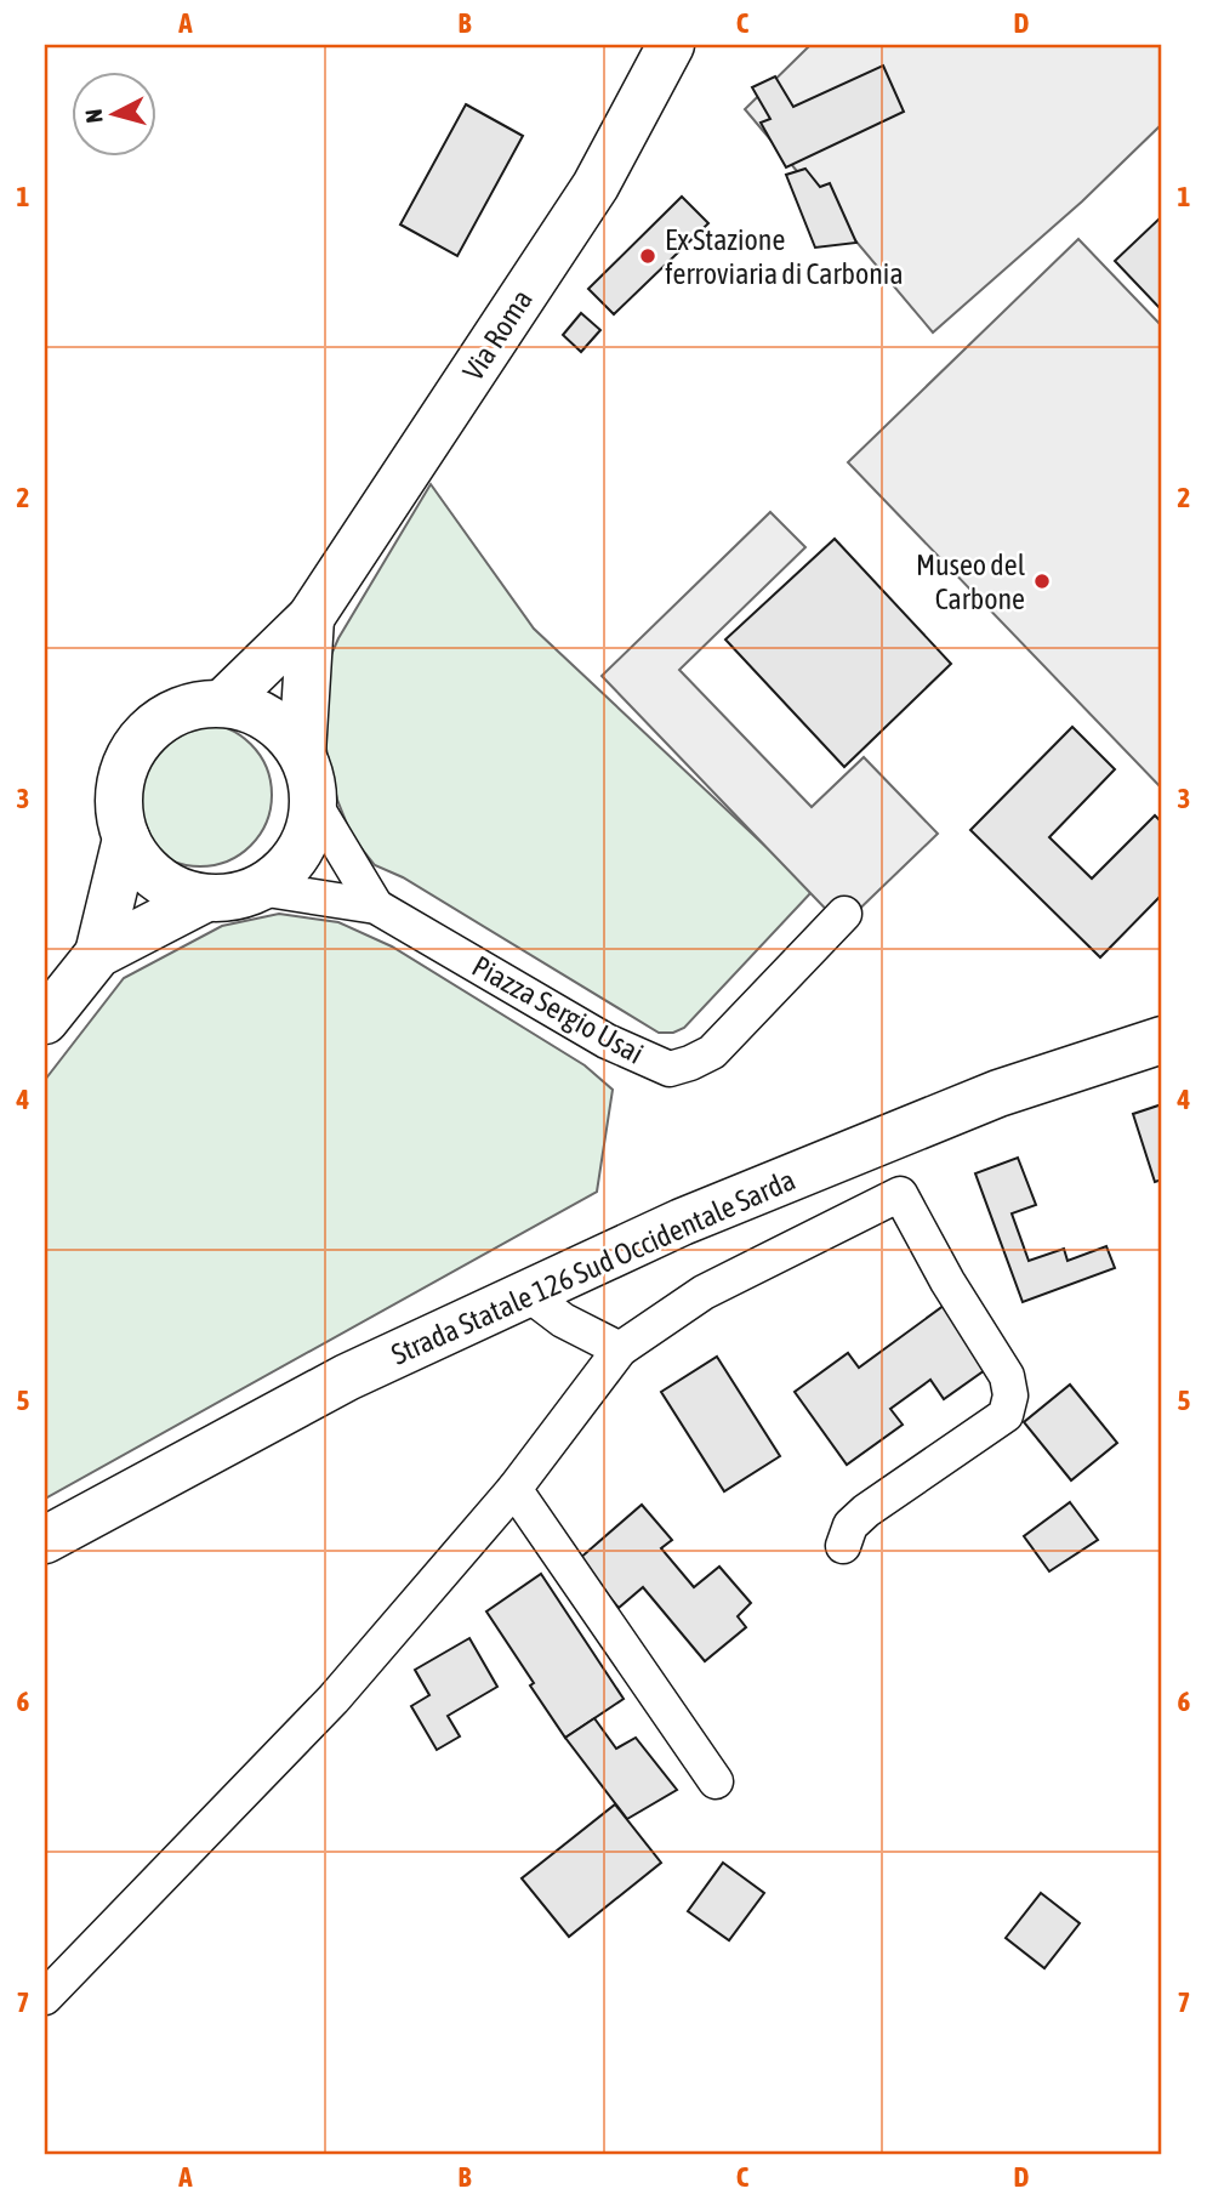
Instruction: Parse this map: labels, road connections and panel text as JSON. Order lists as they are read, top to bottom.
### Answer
{
  "streets": {
    "main road": ["Via Roma", "Strada Statale 126 Sud Occidentale Sarda"],
    "street": ["Piazza Sergio Usai"]
  },
  "crossings": [
    ["Via Roma", "Piazza Sergio Usai"]
  ],
  "places": ["Ex Stazione ferroviaria di Carbonia", "Museo del Carbone"],
  "north": "left",
  "grid": {
    "columns": [
      "A",
      "B",
      "C",
      "D"
    ],
    "rows": [
      "1",
      "2",
      "3",
      "4",
      "5",
      "6",
      "7"
    ]
  }
}
